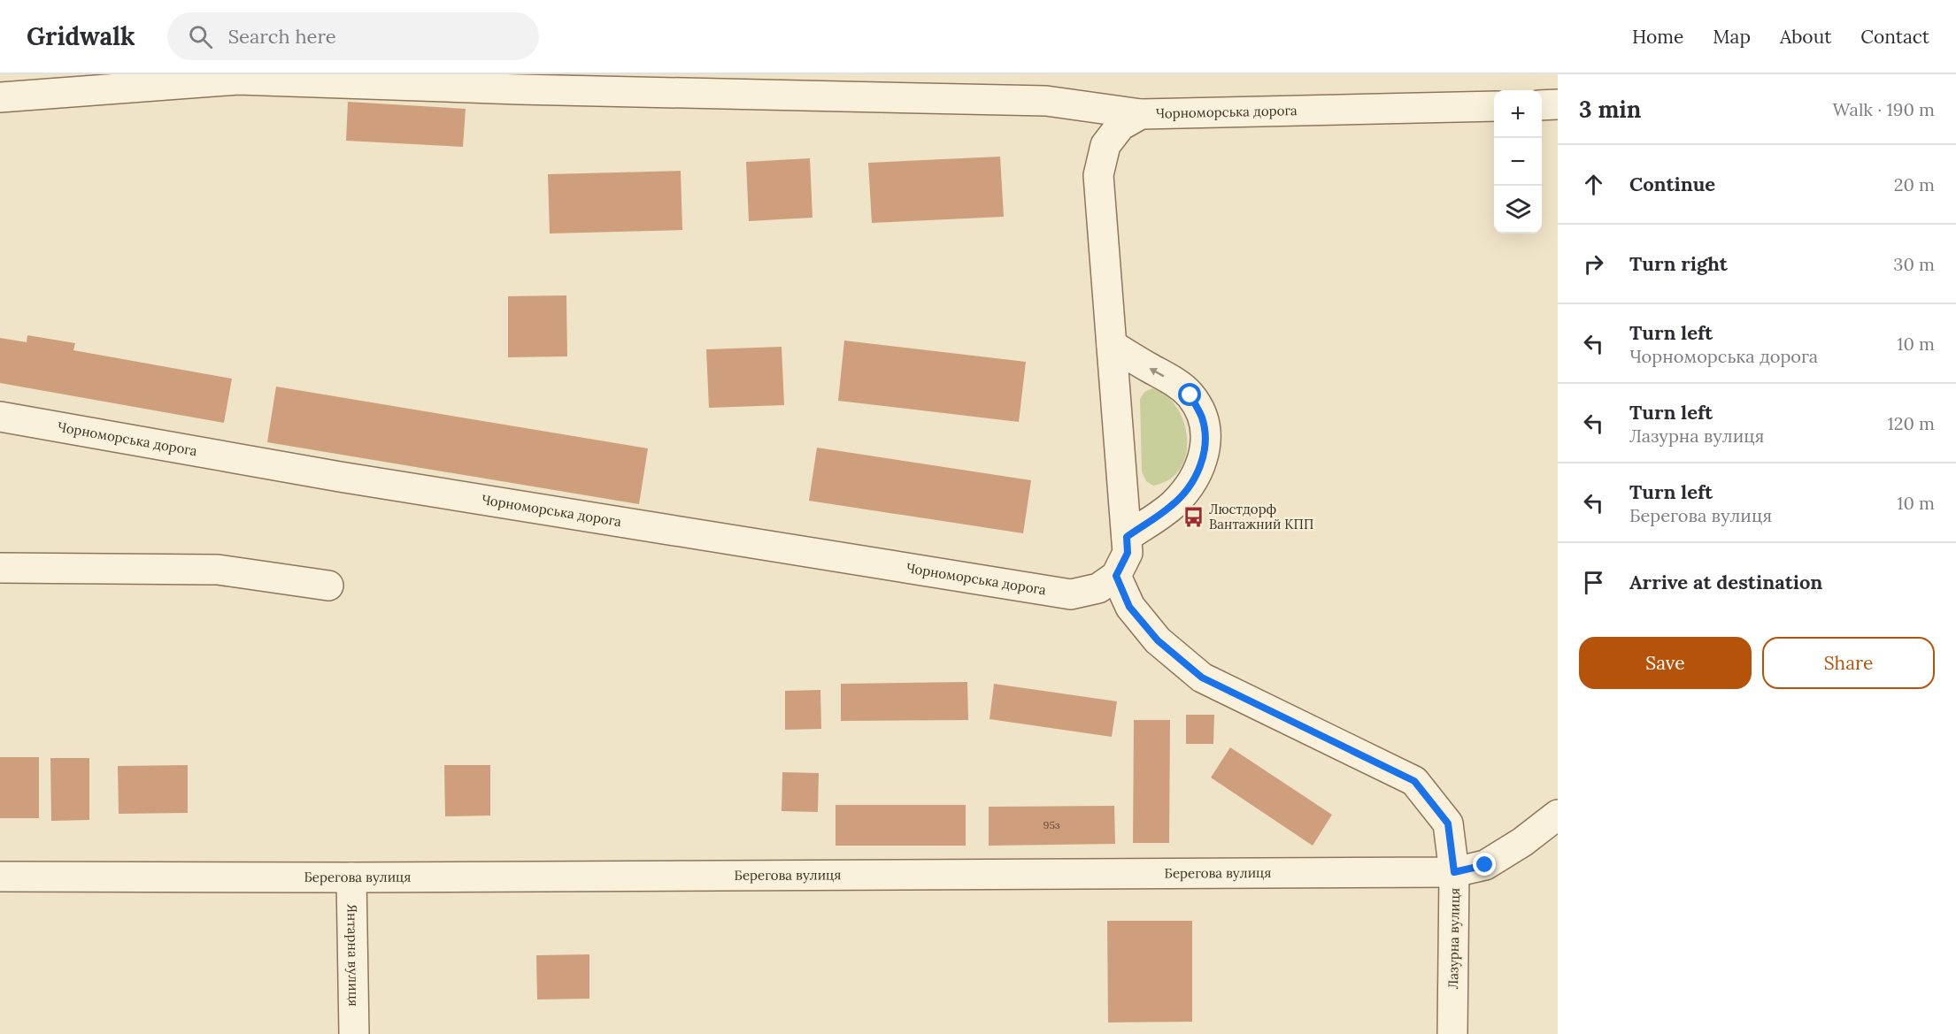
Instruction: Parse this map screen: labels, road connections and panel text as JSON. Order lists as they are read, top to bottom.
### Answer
{
  "streets": {
    "street": [
      "Чорноморська дорога",
      "Берегова вулиця",
      "Лазурна вулиця",
      "Янтарна вулиця"
    ]
  },
  "crossings": [
    ["Чорноморська дорога", "Лазурна вулиця"],
    ["Берегова вулиця", "Лазурна вулиця"],
    ["Берегова вулиця", "Янтарна вулиця"]
  ],
  "places": {
    "bus stop": ["Люстдорф Вантажний КПП"]
  },
  "house_numbers": ["95з"],
  "page": {
    "header": "Gridwalk",
    "search": "Search here",
    "nav": [
      "Home",
      "Map",
      "About",
      "Contact"
    ],
    "heading": ["3 min", "Walk · 190 m"],
    "map_buttons": ["+", "−"],
    "list": [
      ["Continue", "20 m"],
      ["Turn right", "30 m"],
      ["Turn left", "Чорноморська дорога", "10 m"],
      ["Turn left", "Лазурна вулиця", "120 m"],
      ["Turn left", "Берегова вулиця", "10 m"],
      "Arrive at destination"
    ],
    "buttons": ["Save", "Share"]
  }
}
